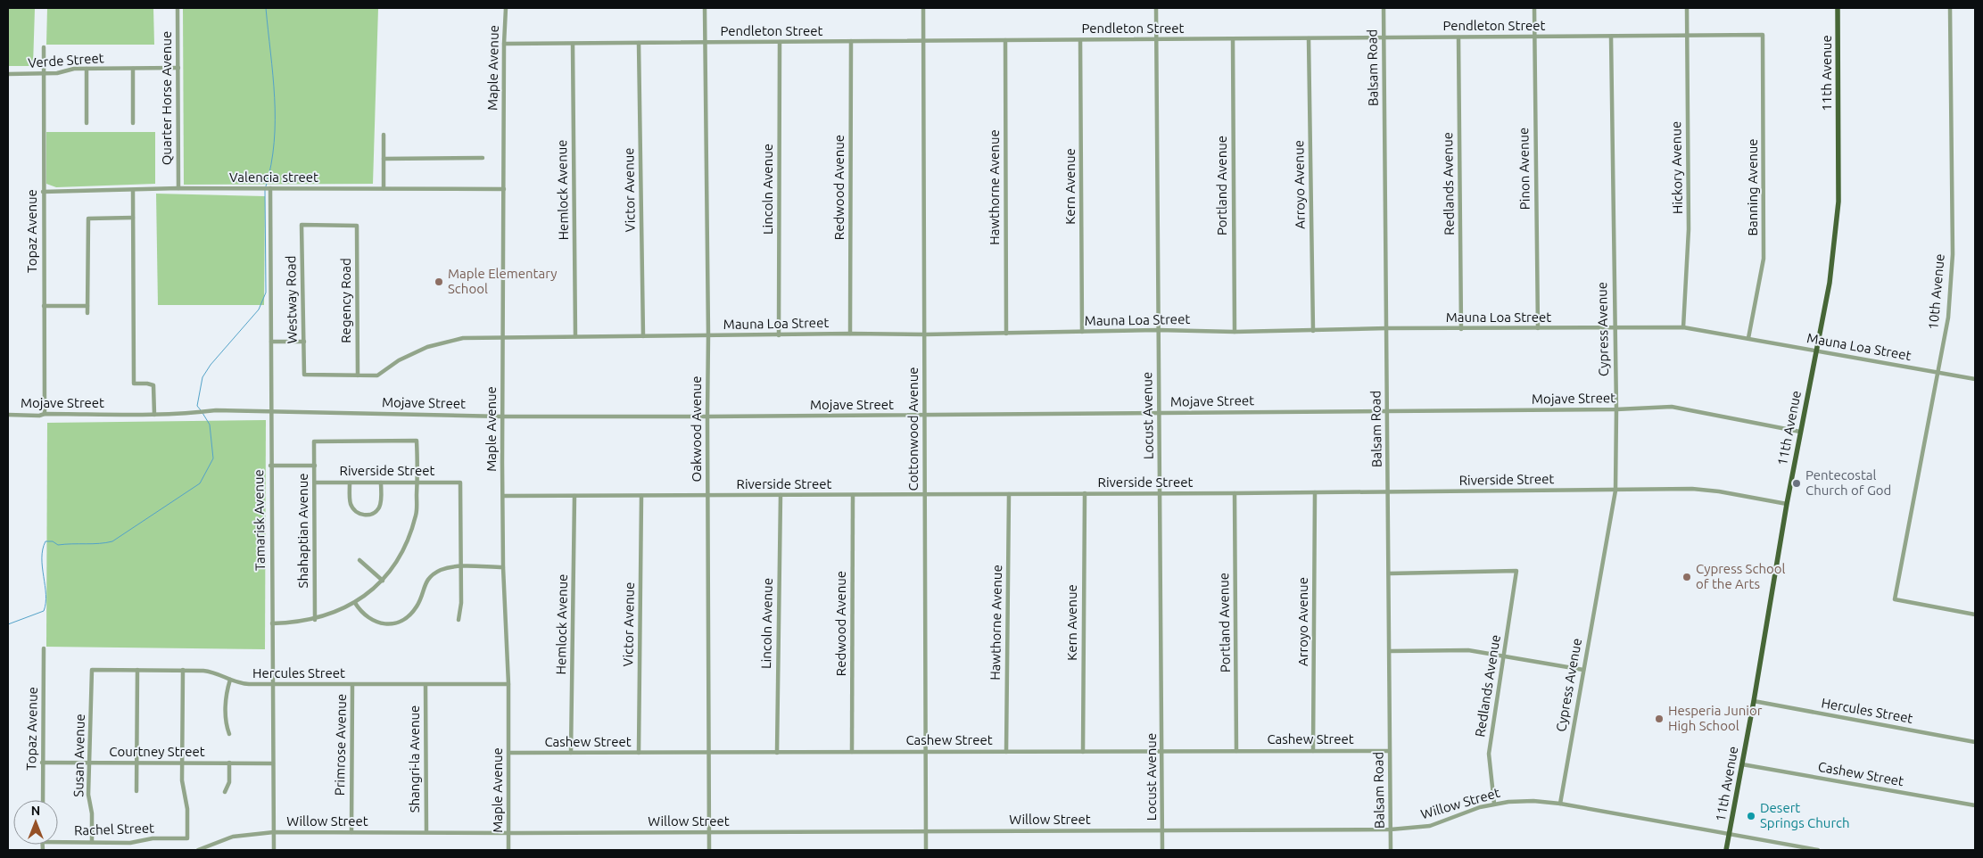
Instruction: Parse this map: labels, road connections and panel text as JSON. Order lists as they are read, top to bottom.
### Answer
{
  "streets": {
    "main road": ["11th Avenue"],
    "street": [
      "Pendleton Street",
      "Verde Street",
      "Maple Avenue",
      "Balsam Road",
      "Quarter Horse Avenue",
      "Hickory Avenue",
      "Pinon Avenue",
      "Valencia street",
      "Redlands Avenue",
      "Arroyo Avenue",
      "Portland Avenue",
      "Kern Avenue",
      "Redwood Avenue",
      "Hawthorne Avenue",
      "Banning Avenue",
      "Lincoln Avenue",
      "Hemlock Avenue",
      "Victor Avenue",
      "Topaz Avenue",
      "10th Avenue",
      "Westway Road",
      "Regency Road",
      "Mauna Loa Street",
      "Cypress Avenue",
      "Mojave Street",
      "Locust Avenue",
      "Oakwood Avenue",
      "Cottonwood Avenue",
      "Riverside Street",
      "Tamarisk Avenue",
      "Shahaptian Avenue",
      "Hercules Street",
      "Cashew Street",
      "Primrose Avenue",
      "Courtney Street",
      "Susan Avenue",
      "Shangri-la Avenue",
      "Willow Street",
      "Rachel Street"
    ]
  },
  "crossings": [
    ["Pendleton Street", "Maple Avenue"],
    ["Pendleton Street", "Balsam Road"],
    ["Pendleton Street", "Hickory Avenue"],
    ["Pendleton Street", "Pinon Avenue"],
    ["Pendleton Street", "Redlands Avenue"],
    ["Pendleton Street", "Arroyo Avenue"],
    ["Pendleton Street", "Portland Avenue"],
    ["Pendleton Street", "Kern Avenue"],
    ["Pendleton Street", "Redwood Avenue"],
    ["Pendleton Street", "Hawthorne Avenue"],
    ["Pendleton Street", "Banning Avenue"],
    ["Pendleton Street", "Lincoln Avenue"],
    ["Pendleton Street", "Hemlock Avenue"],
    ["Pendleton Street", "Victor Avenue"],
    ["Pendleton Street", "Cypress Avenue"],
    ["Pendleton Street", "Locust Avenue"],
    ["Pendleton Street", "Oakwood Avenue"],
    ["Pendleton Street", "Cottonwood Avenue"],
    ["Verde Street", "Quarter Horse Avenue"],
    ["Verde Street", "Topaz Avenue"],
    ["Maple Avenue", "Valencia street"],
    ["Maple Avenue", "Mauna Loa Street"],
    ["Maple Avenue", "Mojave Street"],
    ["Maple Avenue", "Riverside Street"],
    ["Maple Avenue", "Hercules Street"],
    ["Maple Avenue", "Cashew Street"],
    ["Maple Avenue", "Willow Street"],
    ["Balsam Road", "Redlands Avenue"],
    ["Balsam Road", "Mauna Loa Street"],
    ["Balsam Road", "Mojave Street"],
    ["Balsam Road", "Riverside Street"],
    ["Balsam Road", "Cashew Street"],
    ["Balsam Road", "Willow Street"],
    ["11th Avenue", "Mauna Loa Street"],
    ["11th Avenue", "Mojave Street"],
    ["11th Avenue", "Riverside Street"],
    ["11th Avenue", "Hercules Street"],
    ["11th Avenue", "Cashew Street"],
    ["11th Avenue", "Willow Street"],
    ["Quarter Horse Avenue", "Valencia street"],
    ["Hickory Avenue", "Mauna Loa Street"],
    ["Pinon Avenue", "Mauna Loa Street"],
    ["Valencia street", "Topaz Avenue"],
    ["Valencia street", "Tamarisk Avenue"],
    ["Redlands Avenue", "Mauna Loa Street"],
    ["Redlands Avenue", "Willow Street"],
    ["Arroyo Avenue", "Mauna Loa Street"],
    ["Arroyo Avenue", "Riverside Street"],
    ["Arroyo Avenue", "Cashew Street"],
    ["Portland Avenue", "Mauna Loa Street"],
    ["Portland Avenue", "Riverside Street"],
    ["Portland Avenue", "Cashew Street"],
    ["Kern Avenue", "Mauna Loa Street"],
    ["Kern Avenue", "Riverside Street"],
    ["Kern Avenue", "Cashew Street"],
    ["Redwood Avenue", "Mauna Loa Street"],
    ["Redwood Avenue", "Riverside Street"],
    ["Redwood Avenue", "Cashew Street"],
    ["Hawthorne Avenue", "Mauna Loa Street"],
    ["Hawthorne Avenue", "Riverside Street"],
    ["Hawthorne Avenue", "Cashew Street"],
    ["Banning Avenue", "Mauna Loa Street"],
    ["Lincoln Avenue", "Mauna Loa Street"],
    ["Lincoln Avenue", "Riverside Street"],
    ["Lincoln Avenue", "Cashew Street"],
    ["Hemlock Avenue", "Mauna Loa Street"],
    ["Hemlock Avenue", "Riverside Street"],
    ["Hemlock Avenue", "Cashew Street"],
    ["Victor Avenue", "Mauna Loa Street"],
    ["Victor Avenue", "Riverside Street"],
    ["Victor Avenue", "Cashew Street"],
    ["Topaz Avenue", "Mojave Street"],
    ["Topaz Avenue", "Courtney Street"],
    ["10th Avenue", "Mauna Loa Street"],
    ["Westway Road", "Regency Road"],
    ["Westway Road", "Mauna Loa Street"],
    ["Regency Road", "Mauna Loa Street"],
    ["Mauna Loa Street", "Cypress Avenue"],
    ["Mauna Loa Street", "Locust Avenue"],
    ["Mauna Loa Street", "Oakwood Avenue"],
    ["Mauna Loa Street", "Cottonwood Avenue"],
    ["Cypress Avenue", "Mojave Street"],
    ["Cypress Avenue", "Riverside Street"],
    ["Cypress Avenue", "Willow Street"],
    ["Mojave Street", "Locust Avenue"],
    ["Mojave Street", "Oakwood Avenue"],
    ["Mojave Street", "Cottonwood Avenue"],
    ["Mojave Street", "Tamarisk Avenue"],
    ["Locust Avenue", "Riverside Street"],
    ["Locust Avenue", "Cashew Street"],
    ["Locust Avenue", "Willow Street"],
    ["Oakwood Avenue", "Riverside Street"],
    ["Oakwood Avenue", "Cashew Street"],
    ["Oakwood Avenue", "Willow Street"],
    ["Cottonwood Avenue", "Riverside Street"],
    ["Cottonwood Avenue", "Cashew Street"],
    ["Cottonwood Avenue", "Willow Street"],
    ["Riverside Street", "Shahaptian Avenue"],
    ["Tamarisk Avenue", "Hercules Street"],
    ["Tamarisk Avenue", "Courtney Street"],
    ["Tamarisk Avenue", "Willow Street"],
    ["Hercules Street", "Primrose Avenue"],
    ["Hercules Street", "Susan Avenue"],
    ["Hercules Street", "Shangri-la Avenue"],
    ["Primrose Avenue", "Willow Street"],
    ["Courtney Street", "Susan Avenue"],
    ["Courtney Street", "Rachel Street"],
    ["Susan Avenue", "Rachel Street"],
    ["Shangri-la Avenue", "Willow Street"]
  ],
  "places": [
    "Maple Elementary School",
    "Pentecostal Church of God",
    "Cypress School of the Arts",
    "Hesperia Junior High School",
    "Desert Springs Church"
  ],
  "north": "top"
}
